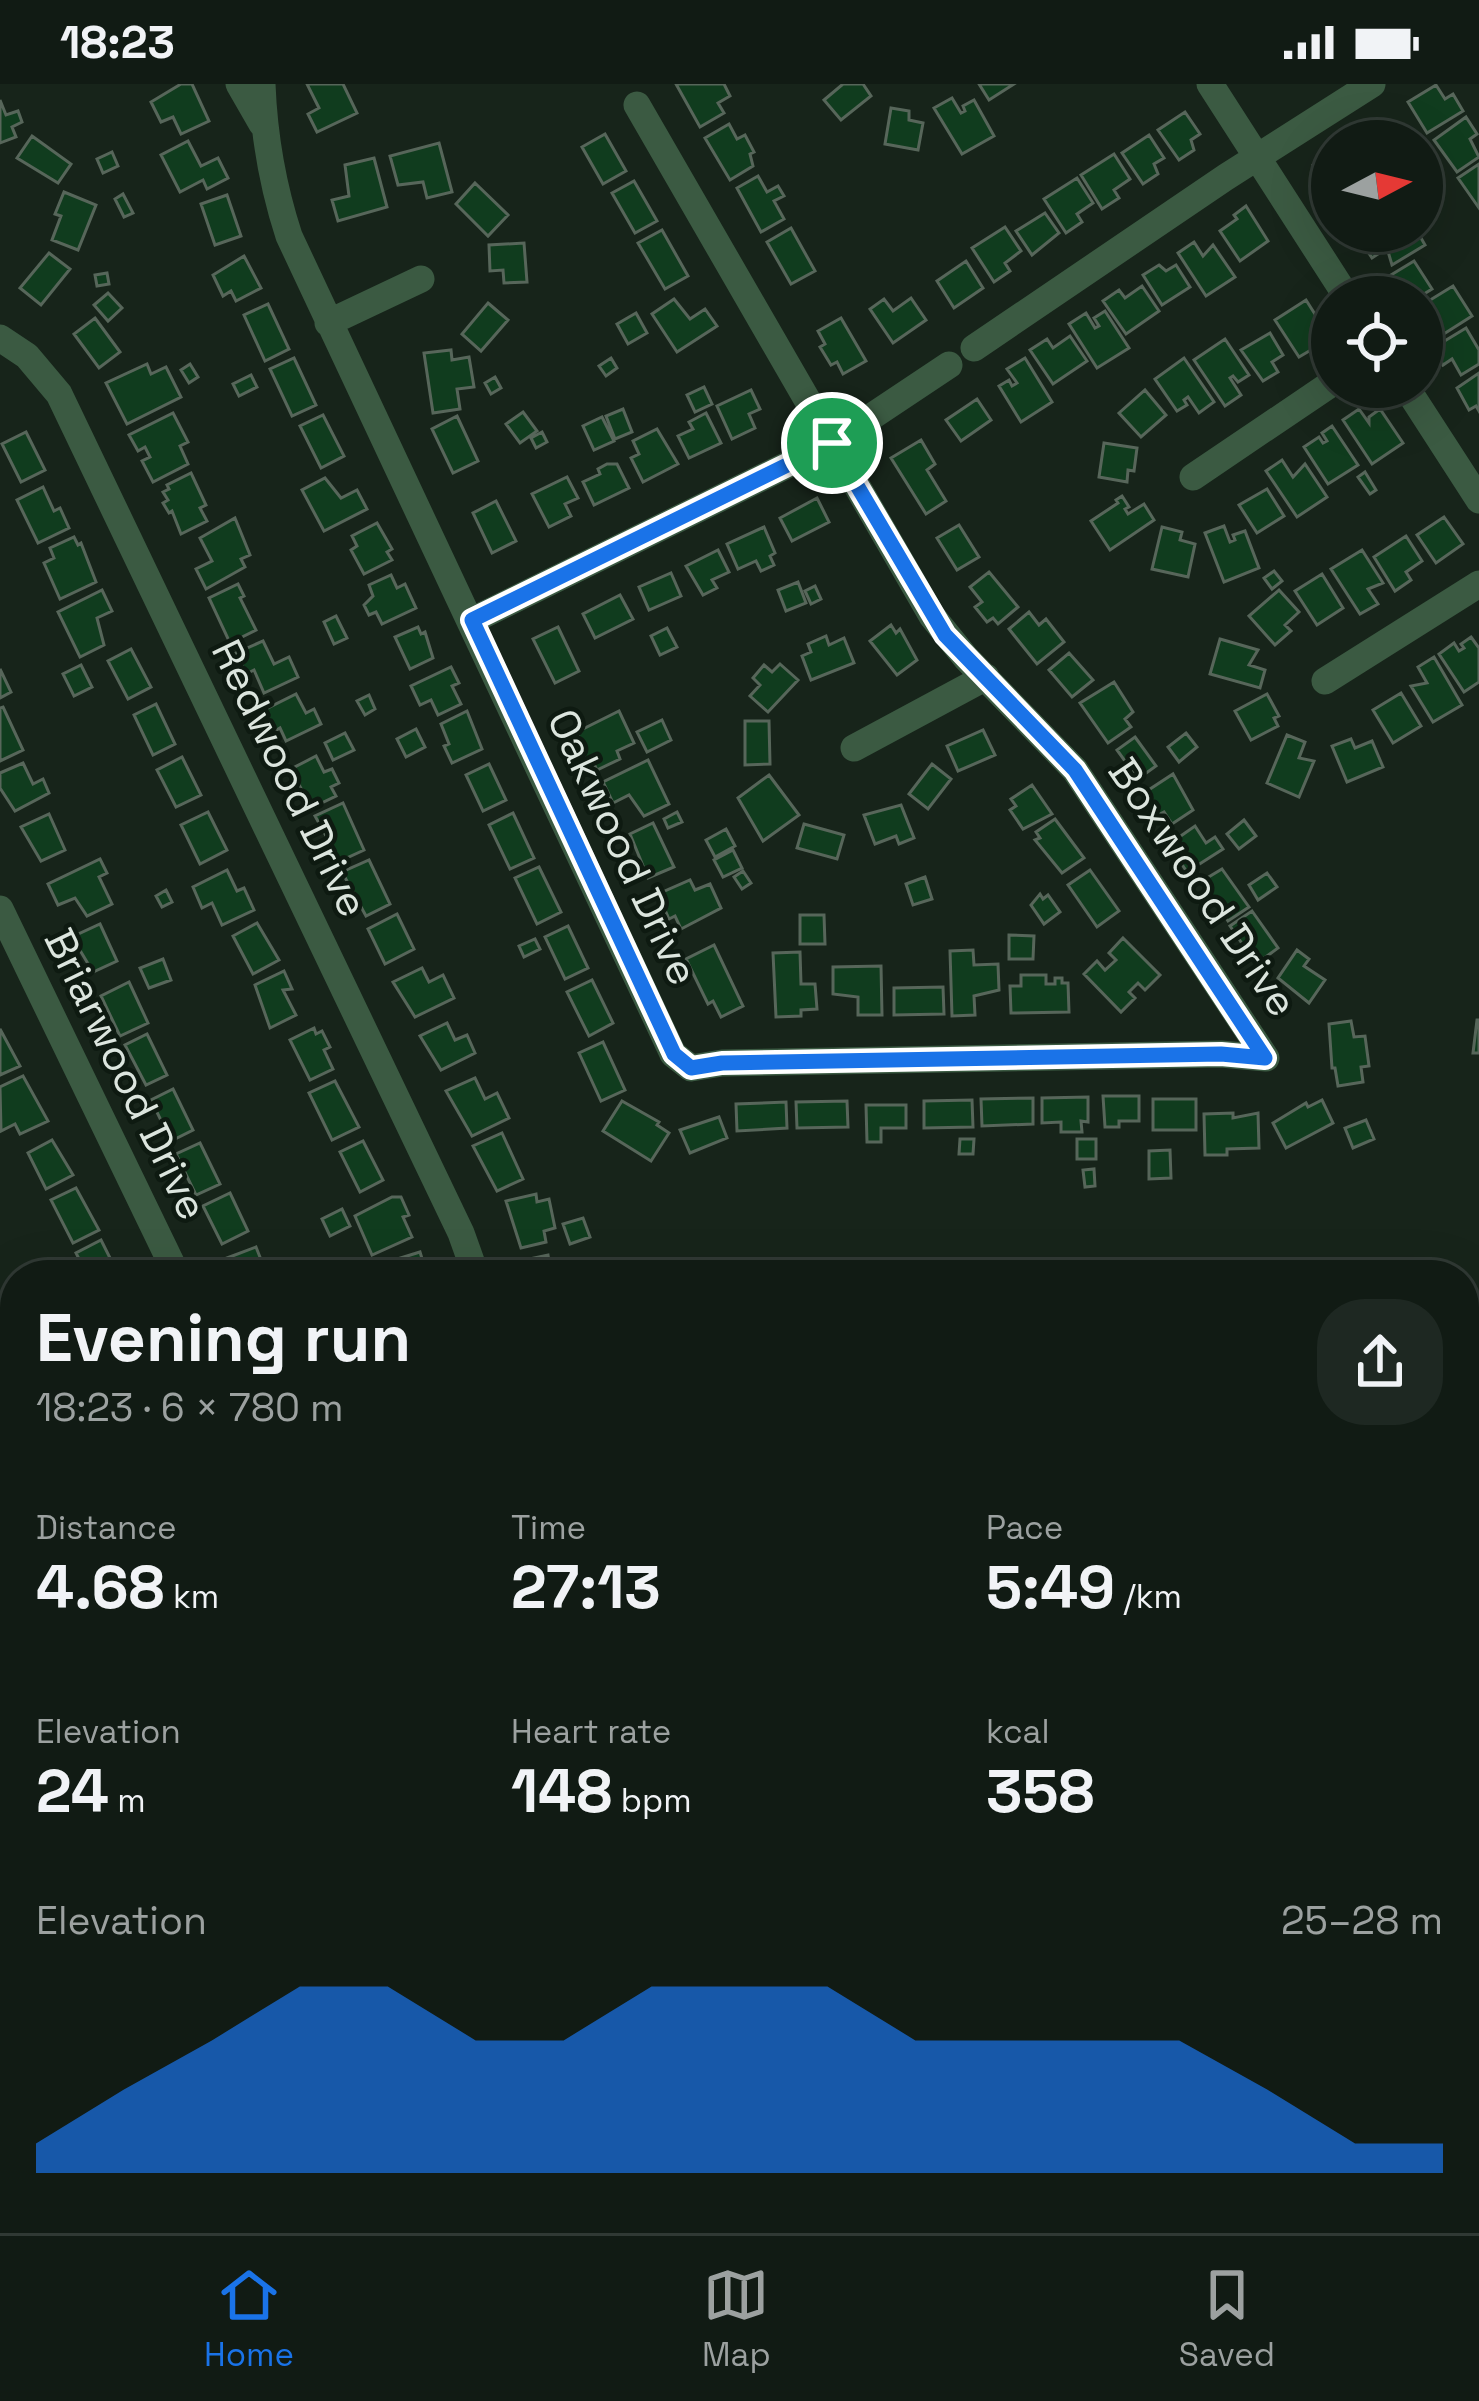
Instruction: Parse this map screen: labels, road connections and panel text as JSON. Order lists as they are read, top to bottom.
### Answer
{
  "streets": {
    "street": [
      "Redwood Drive",
      "Oakwood Drive",
      "Boxwood Drive",
      "Briarwood Drive"
    ]
  },
  "crossings": [
    ["Oakwood Drive", "Boxwood Drive"]
  ],
  "north": "right",
  "page": {
    "status": "18:23",
    "heading": ["Evening run", "18:23 · 6 × 780 m"],
    "stats": [
      ["Distance", "4.68 km"],
      ["Time", "27:13"],
      ["Pace", "5:49 /km"],
      ["Elevation", "24 m"],
      ["Heart rate", "148 bpm"],
      ["kcal", "358"]
    ],
    "chart": ["Elevation", "25–28 m"],
    "tabs": ["Home", "Map", "Saved"]
  }
}
